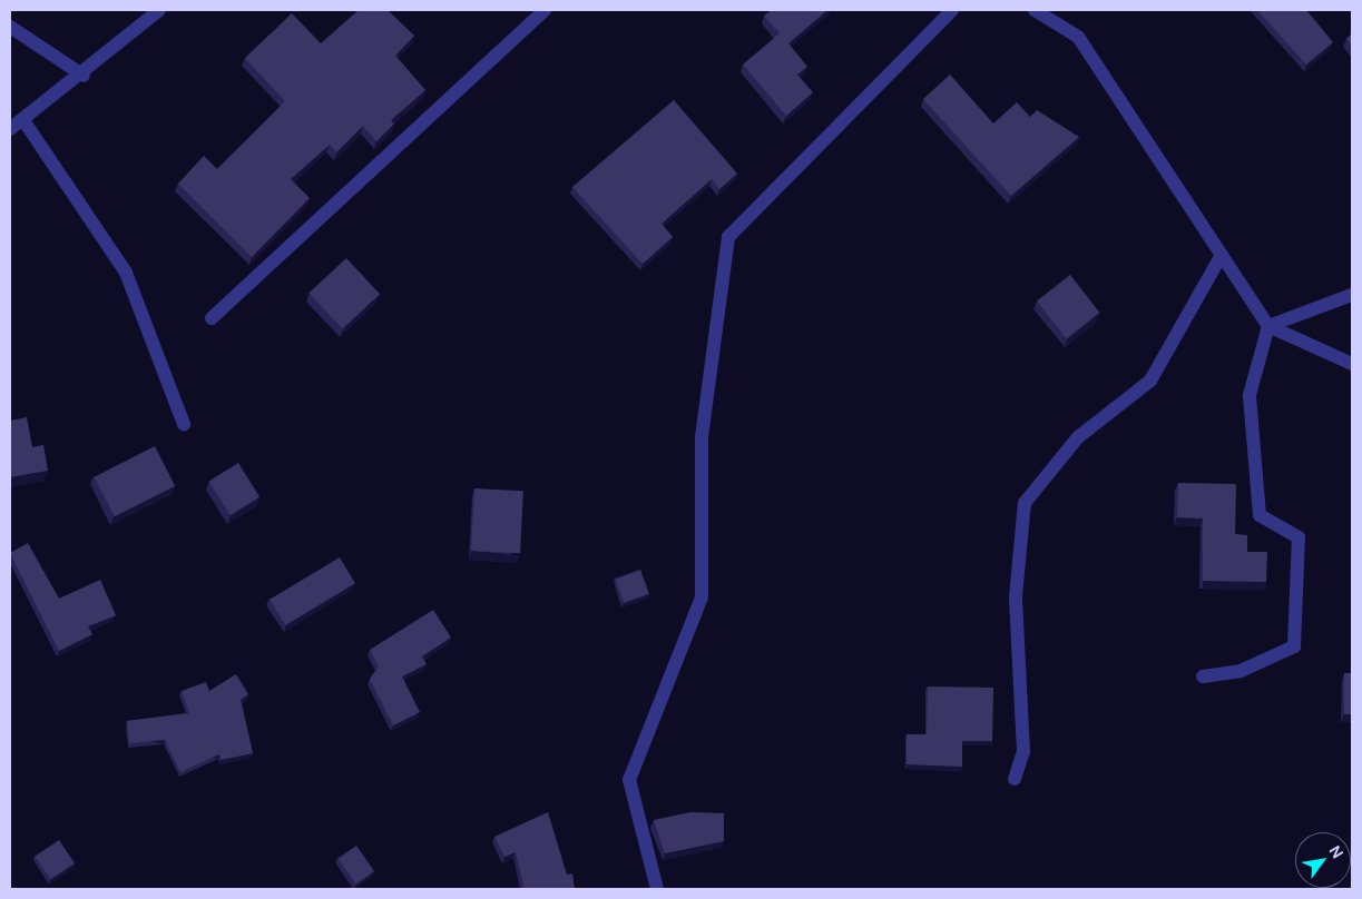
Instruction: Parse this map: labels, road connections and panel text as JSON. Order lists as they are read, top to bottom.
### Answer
{
  "north": "top right"
}
